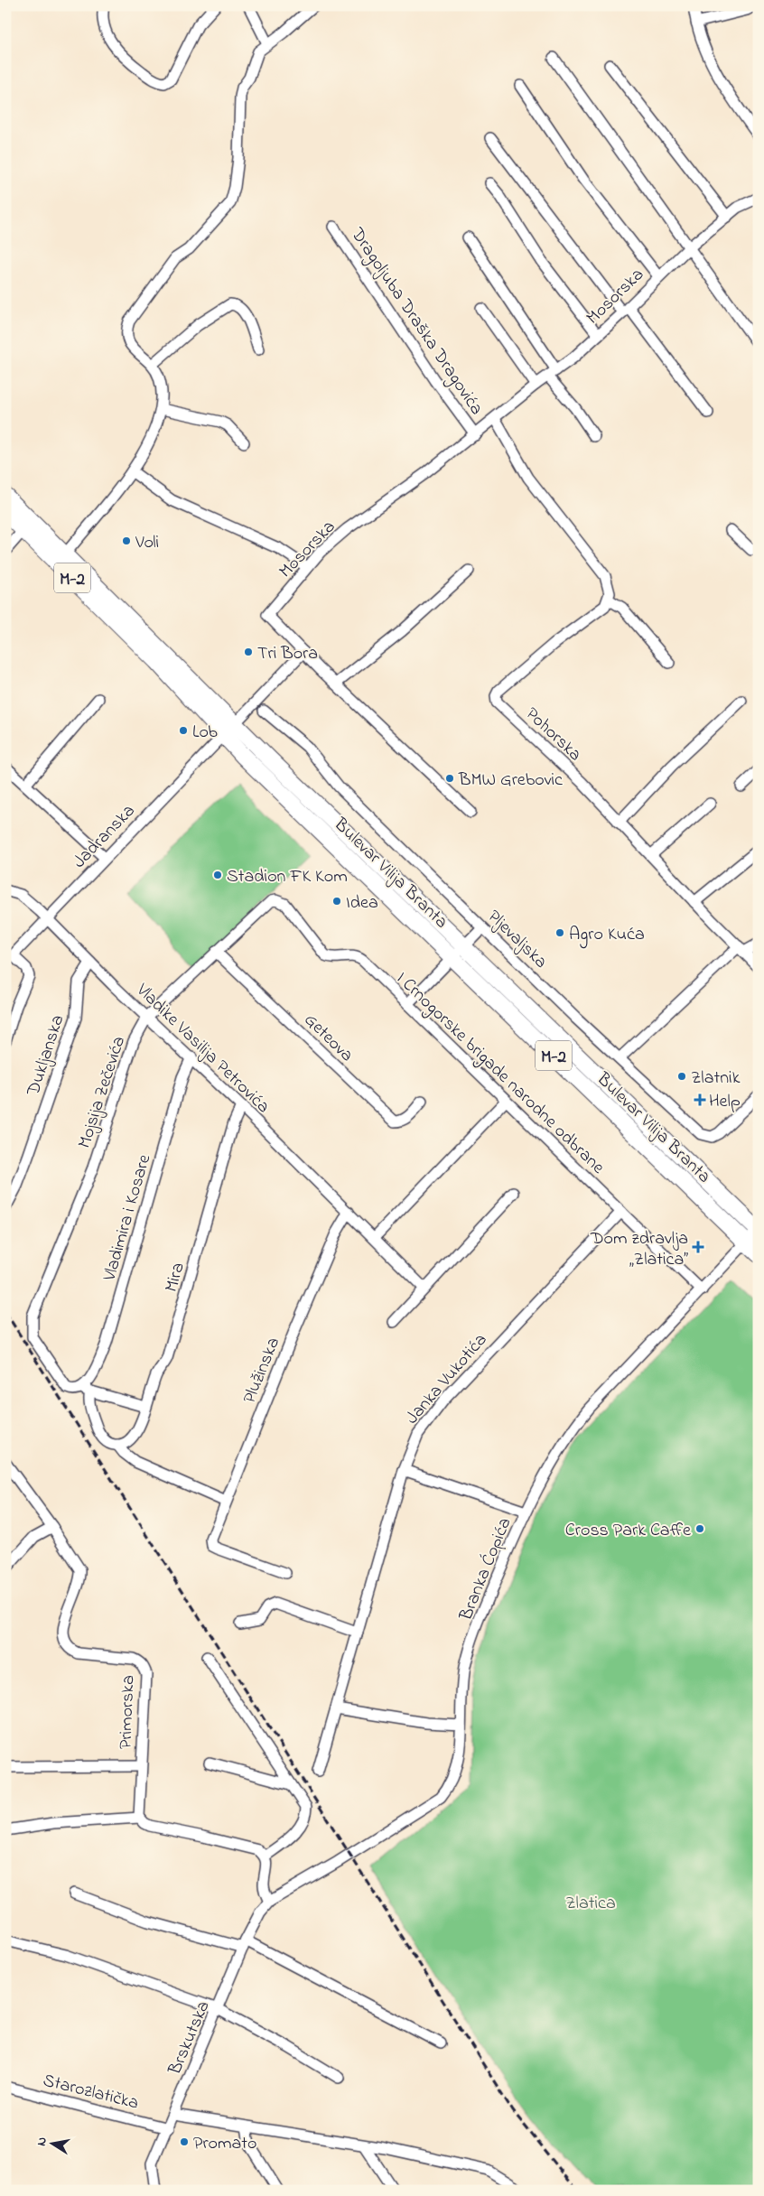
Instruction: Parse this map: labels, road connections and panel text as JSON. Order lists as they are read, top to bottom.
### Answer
{
  "streets": {
    "main road": ["M-2", "Bulevar Vilija Branta"],
    "street": [
      "Mosorska",
      "Dragoljuba Draška Dragovića",
      "Pohorska",
      "Jadranska",
      "Pljevaljska",
      "Geteova",
      "Vladike Vasilija Petrovića",
      "Dukljanska",
      "I Crnogorske brigade narodne odbrane",
      "Mojsija Zečevića",
      "Vladimira i Kosare",
      "Mira",
      "Plužinska",
      "Janka Vukotića",
      "Branka Ćopića",
      "Primorska",
      "Brskutska",
      "Starozlatička"
    ]
  },
  "crossings": [
    ["Mosorska", "Dragoljuba Draška Dragovića"],
    ["Jadranska", "Bulevar Vilija Branta"],
    ["Jadranska", "Vladike Vasilija Petrovića"],
    ["Bulevar Vilija Branta", "Branka Ćopića"],
    ["Geteova", "Mojsija Zečevića"],
    ["Vladike Vasilija Petrovića", "Dukljanska"],
    ["Vladike Vasilija Petrovića", "Mojsija Zečevića"],
    ["Vladike Vasilija Petrovića", "Vladimira i Kosare"],
    ["Vladike Vasilija Petrovića", "Mira"],
    ["Vladike Vasilija Petrovića", "Plužinska"],
    ["I Crnogorske brigade narodne odbrane", "Mojsija Zečevića"],
    ["I Crnogorske brigade narodne odbrane", "Janka Vukotića"],
    ["I Crnogorske brigade narodne odbrane", "Branka Ćopića"],
    ["Mojsija Zečevića", "Vladimira i Kosare"],
    ["Branka Ćopića", "Brskutska"],
    ["Brskutska", "Starozlatička"]
  ],
  "parks": ["Zlatica"],
  "places": {
    "other": [
      "Voli",
      "Tri Bora",
      "Lob",
      "BMW Grebovic",
      "Stadion FK Kom",
      "Idea",
      "Agro Kuća",
      "Zlatnik",
      "Cross Park Caffe",
      "Promato"
    ],
    "health": ["Help", "Dom zdravlja „Zlatica”"]
  },
  "north": "left"
}
